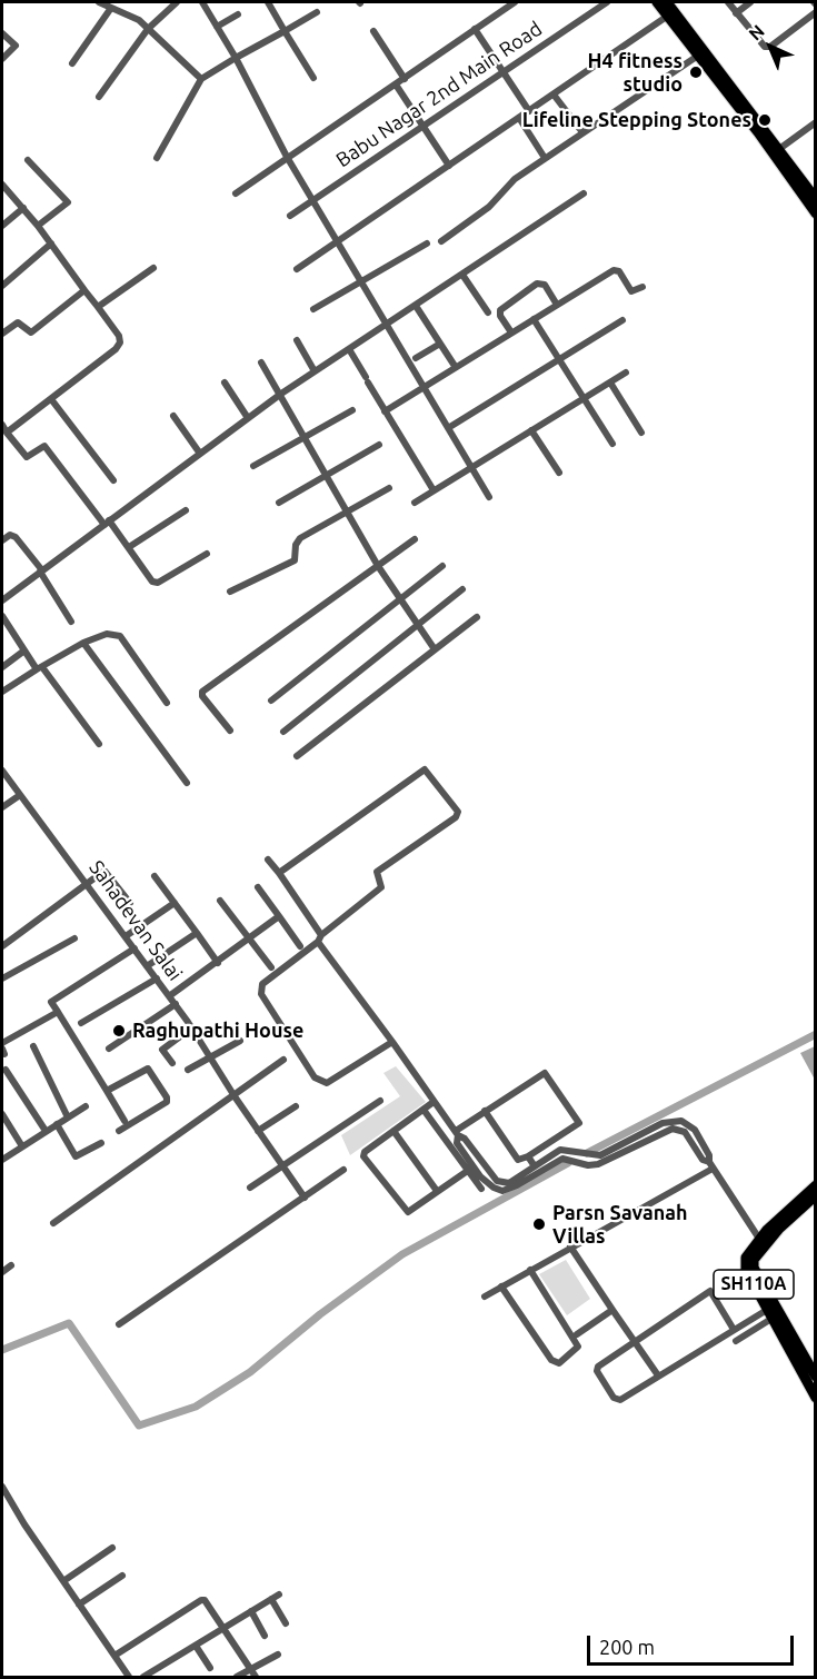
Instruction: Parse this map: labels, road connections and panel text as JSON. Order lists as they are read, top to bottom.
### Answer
{
  "streets": {
    "main road": ["SH110A"],
    "street": ["Babu Nagar 2nd Main Road", "Sahadevan Salai"]
  },
  "places": [
    "H4 fitness studio",
    "Lifeline Stepping Stones",
    "Raghupathi House",
    "Parsn Savanah Villas"
  ],
  "scale_bar": "200 m",
  "north": "top left"
}
